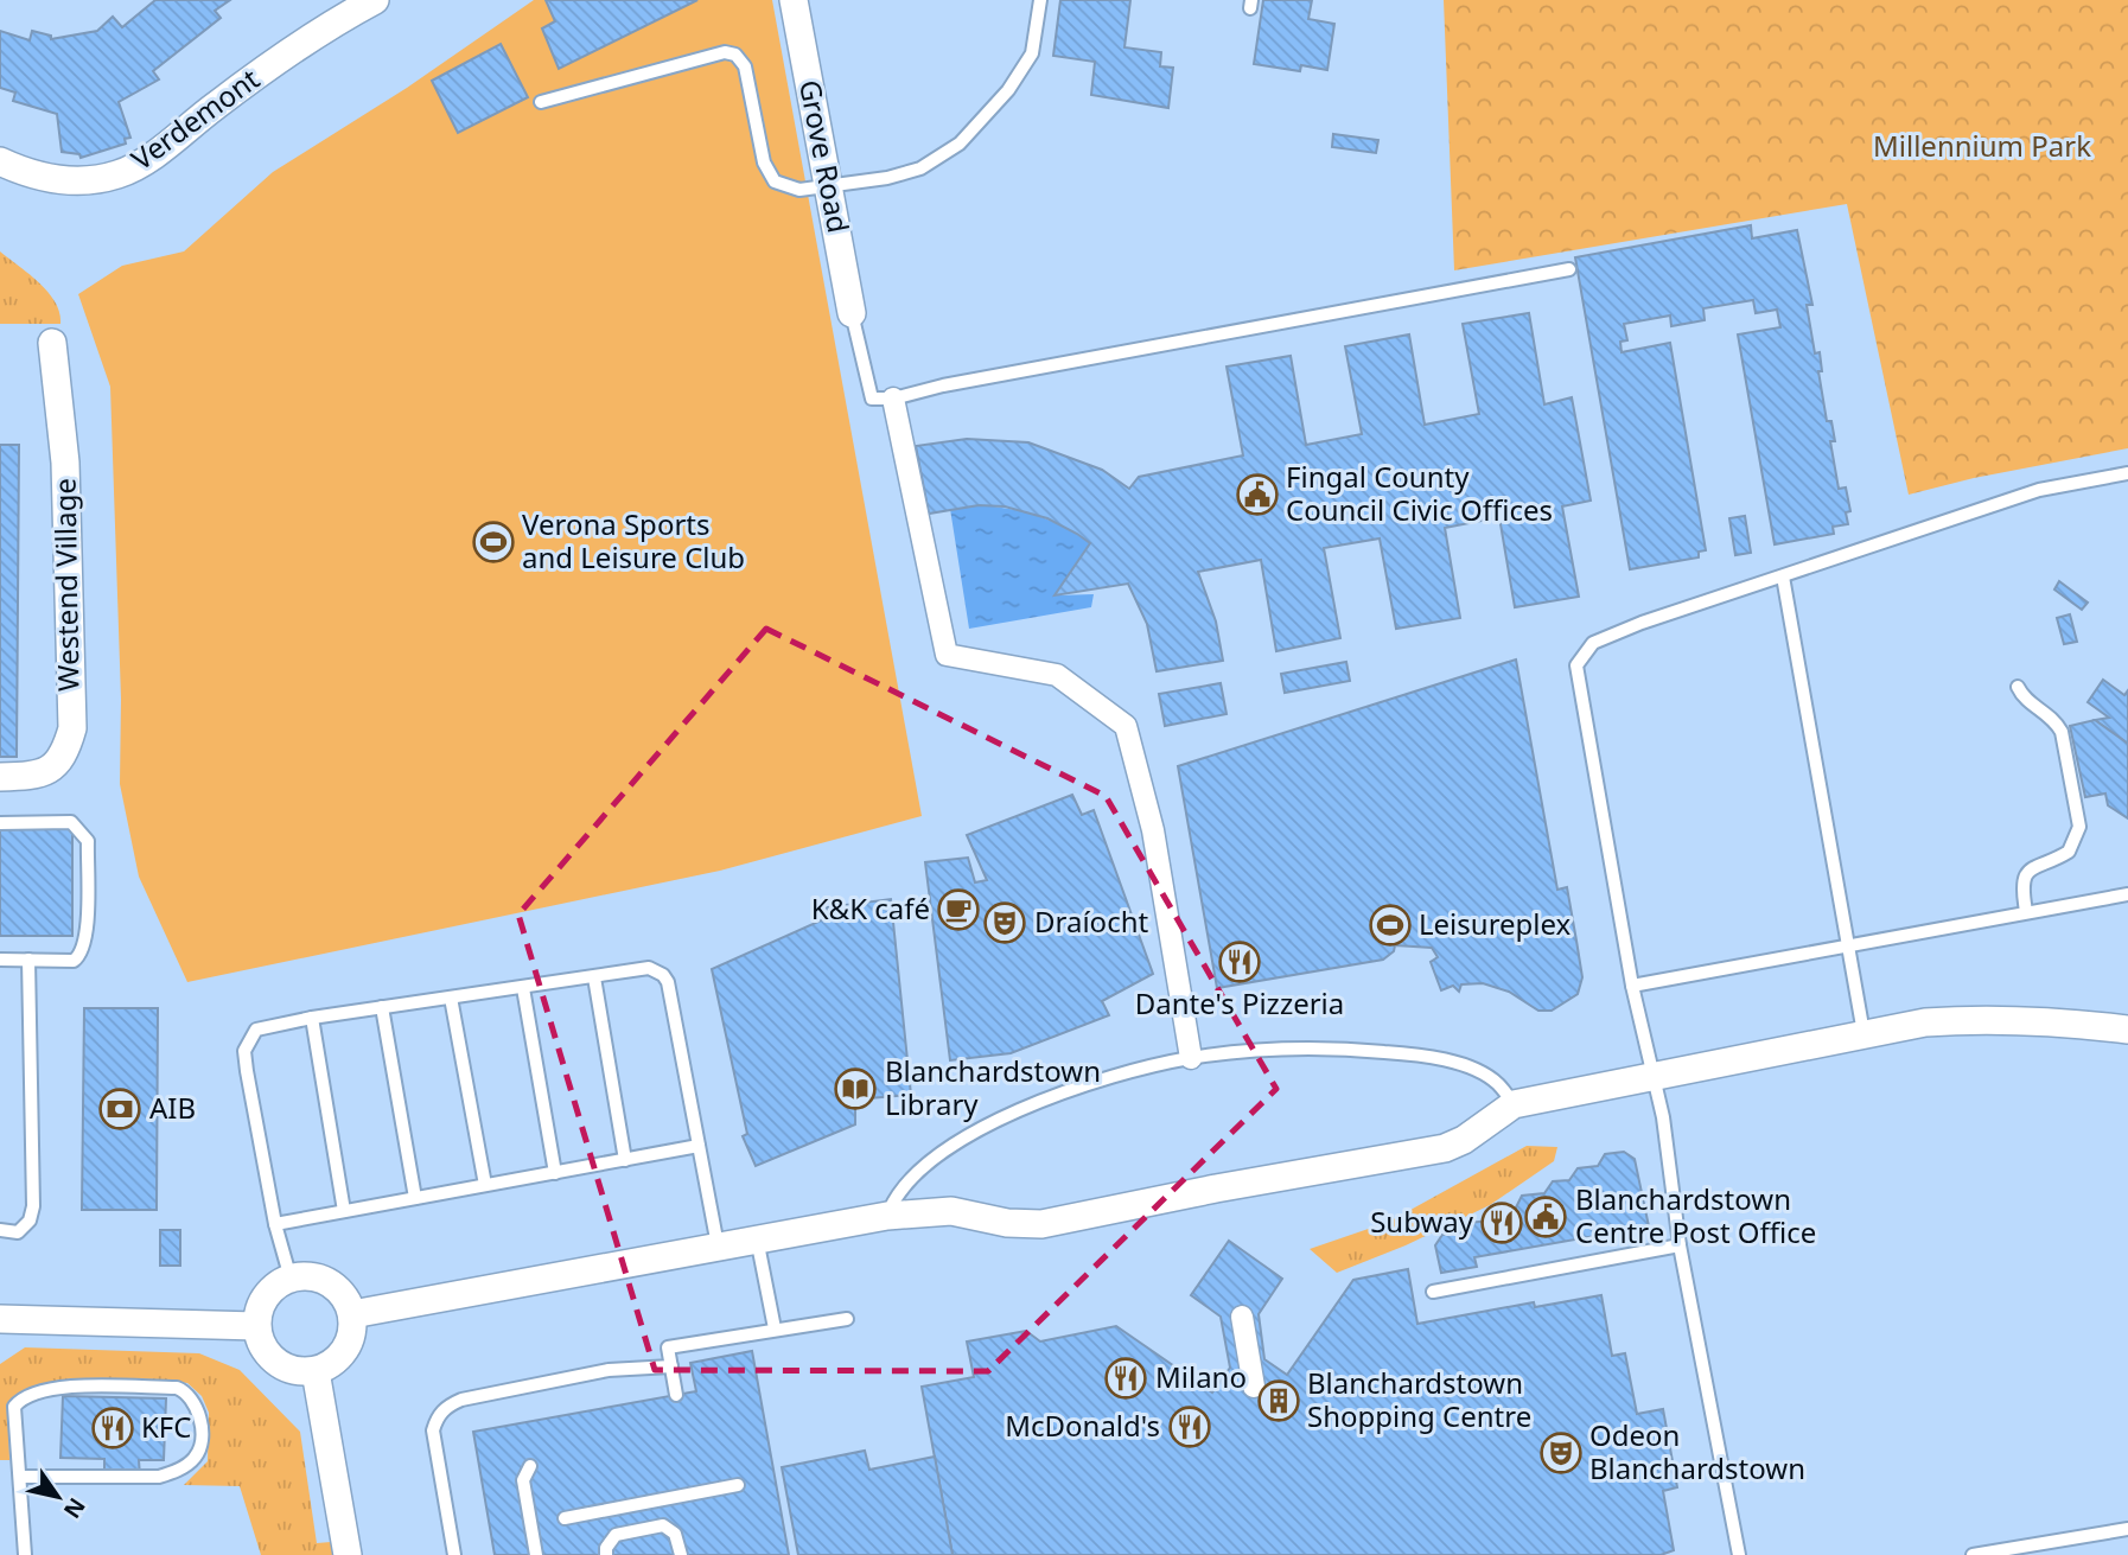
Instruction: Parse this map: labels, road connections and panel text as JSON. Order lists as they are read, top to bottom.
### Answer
{
  "streets": {
    "street": ["Verdemont", "Grove Road", "Westend Village"]
  },
  "parks": ["Millennium Park"],
  "places": {
    "public building": ["Fingal County Council Civic Offices", "Blanchardstown Centre Post Office"],
    "sports": ["Verona Sports and Leisure Club", "Leisureplex"],
    "cafe": ["K&K café"],
    "theatre": ["Draíocht", "Odeon Blanchardstown"],
    "restaurant": [
      "Dante's Pizzeria",
      "Subway",
      "Milano",
      "McDonald's",
      "KFC"
    ],
    "library": ["Blanchardstown Library"],
    "bank": ["AIB"],
    "building": ["Blanchardstown Shopping Centre"]
  },
  "north": "bottom right"
}
